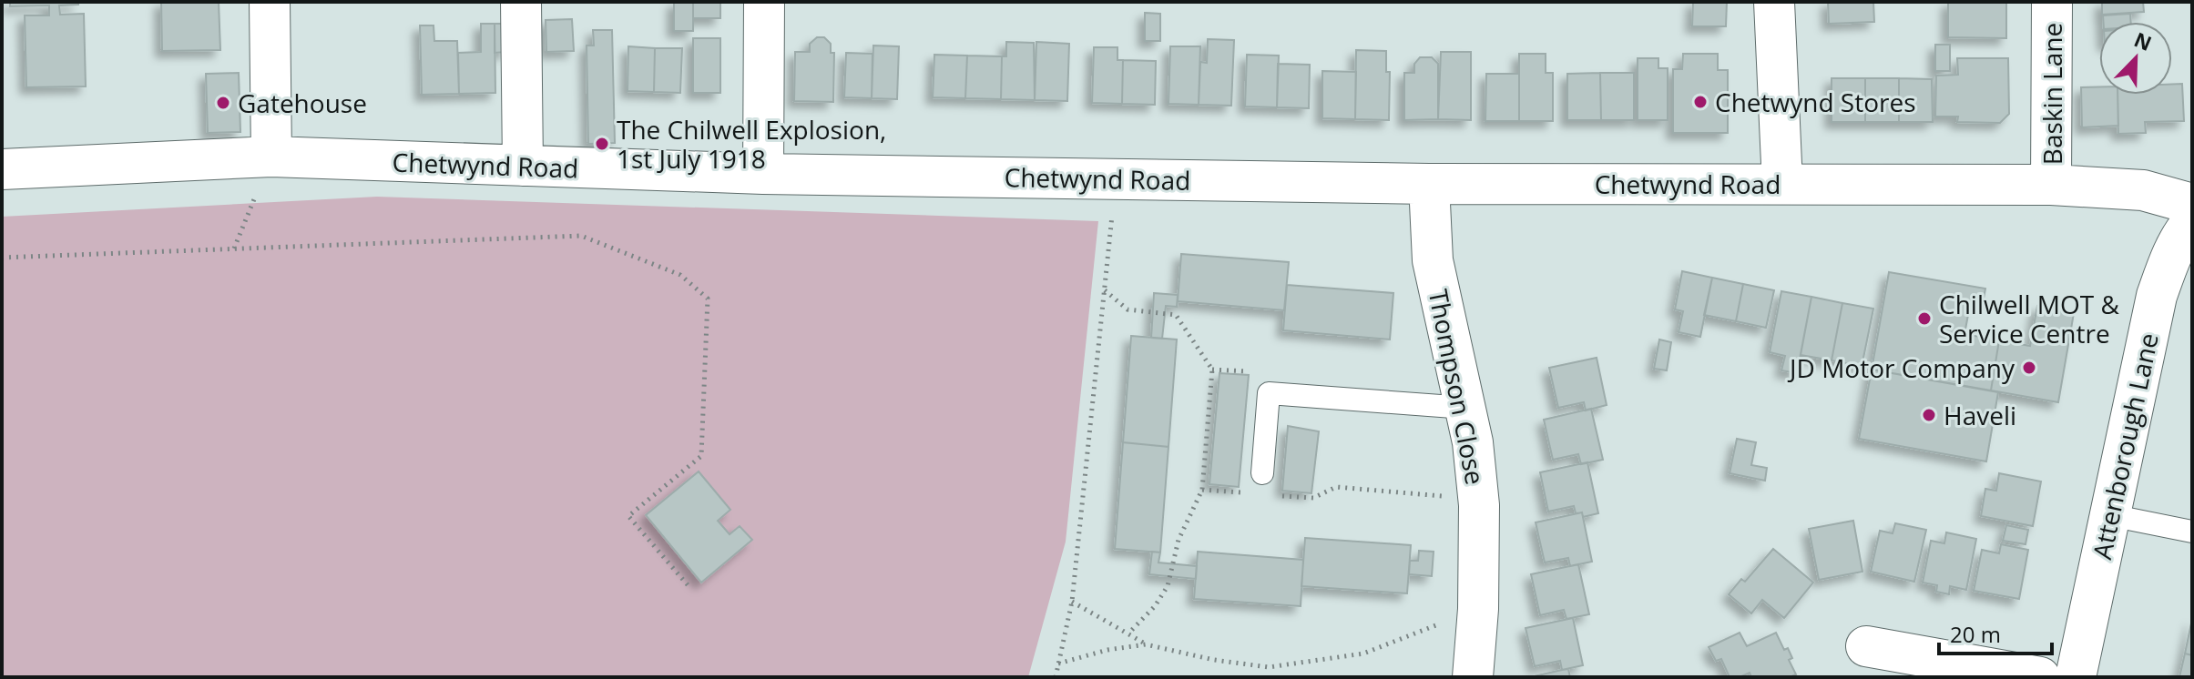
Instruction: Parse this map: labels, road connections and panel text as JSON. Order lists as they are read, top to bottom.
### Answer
{
  "streets": {
    "street": [
      "Baskin Lane",
      "Chetwynd Road",
      "Thompson Close",
      "Attenborough Lane"
    ]
  },
  "crossings": [
    ["Baskin Lane", "Chetwynd Road"],
    ["Chetwynd Road", "Thompson Close"]
  ],
  "places": [
    "Chetwynd Stores",
    "Gatehouse",
    "The Chilwell Explosion, 1st July 1918",
    "Chilwell MOT & Service Centre",
    "JD Motor Company",
    "Haveli"
  ],
  "scale_bar": "20 m",
  "north": "top right"
}
